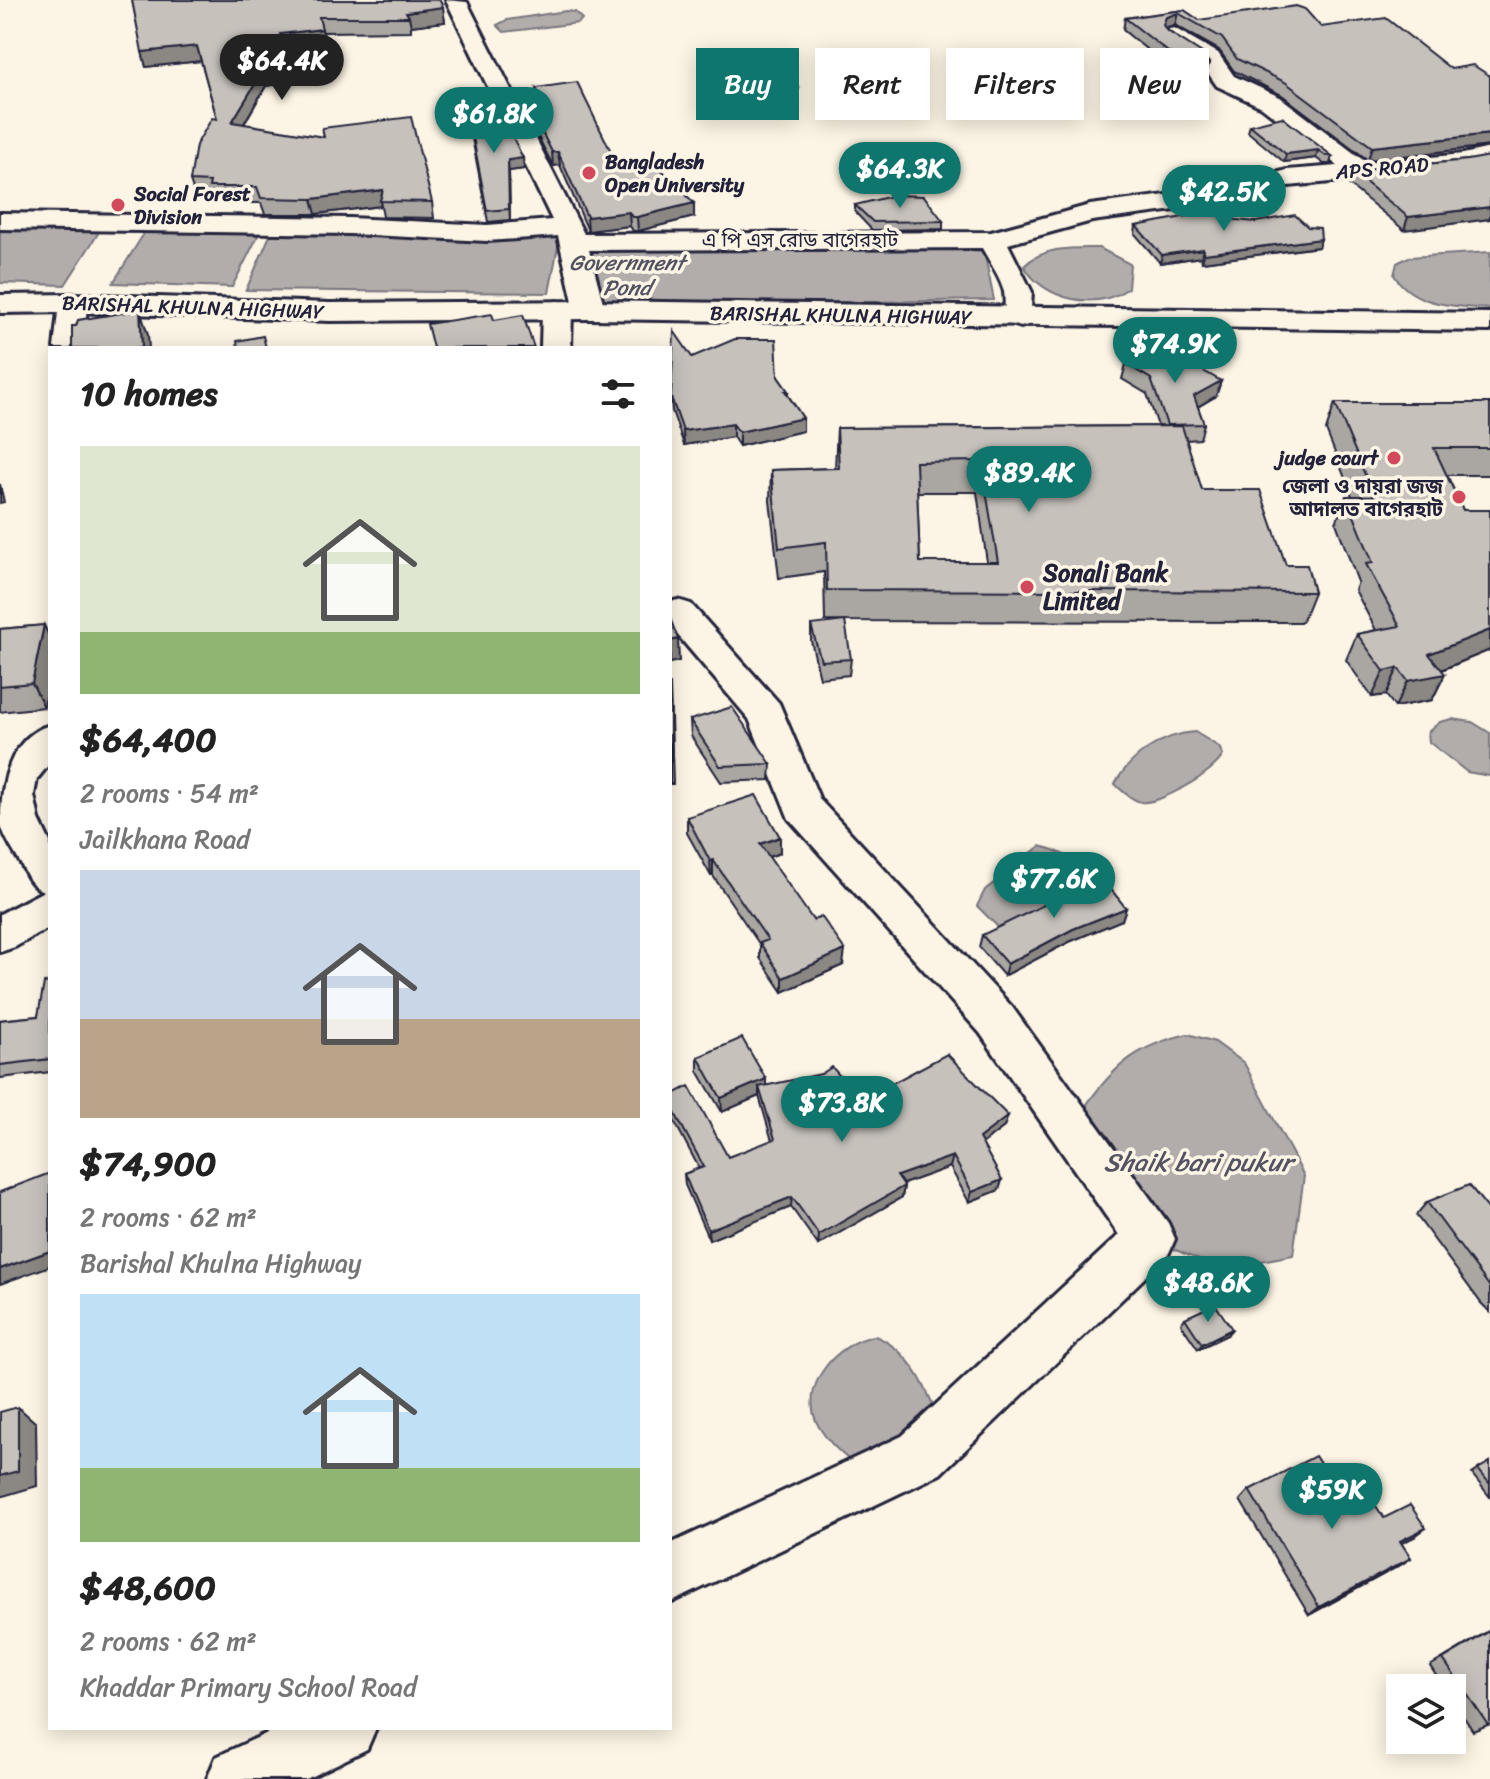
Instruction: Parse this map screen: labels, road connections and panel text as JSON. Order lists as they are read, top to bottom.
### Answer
{
  "streets": {
    "highway": ["BARISHAL KHULNA HIGHWAY"],
    "street": ["APS ROAD", "এ পি এস রোড বাগেরহাট"]
  },
  "crossings": [
    ["APS ROAD", "এ পি এস রোড বাগেরহাট"]
  ],
  "water": ["Government Pond", "Shaik bari pukur"],
  "places": [
    "Bangladesh Open University",
    "Social Forest Division",
    "judge court",
    "জেলা ও দায়রা জজ আদালত বাগেরহাট",
    "Sonali Bank Limited"
  ],
  "page": {
    "price": [
      "$64.4K",
      "$61.8K",
      "$64.3K",
      "$42.5K",
      "$74.9K",
      "$89.4K",
      "$77.6K",
      "$73.8K",
      "$48.6K",
      "$59K"
    ],
    "chip": [
      "Buy",
      "Rent",
      "Filters",
      "New"
    ],
    "heading": "10 homes",
    "list": [
      {
        "name": "$64,400",
        "note": "2 rooms · 54 m² · Jailkhana Road"
      },
      {
        "name": "$74,900",
        "note": "2 rooms · 62 m² · Barishal Khulna Highway"
      },
      {
        "name": "$48,600",
        "note": "2 rooms · 62 m² · Khaddar Primary School Road"
      }
    ]
  }
}
